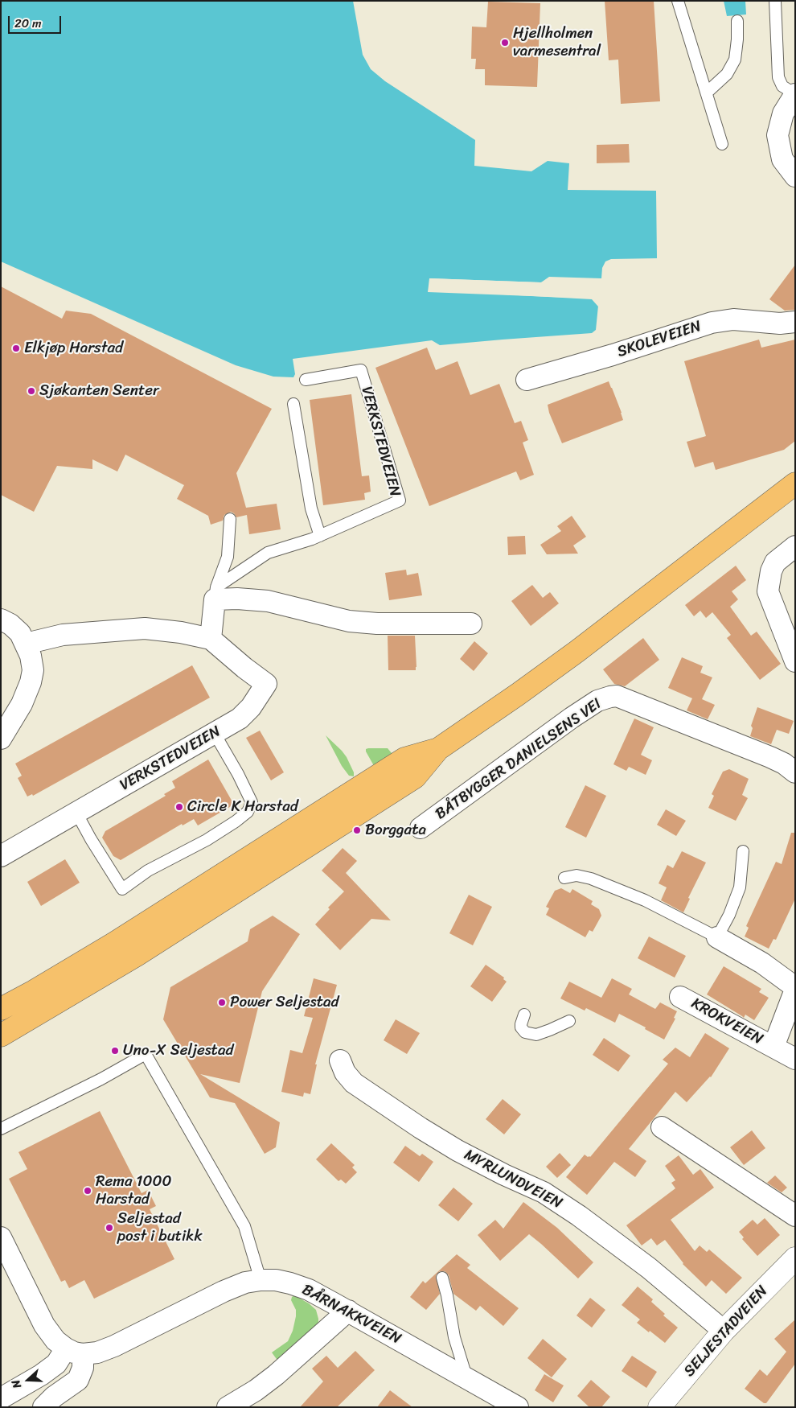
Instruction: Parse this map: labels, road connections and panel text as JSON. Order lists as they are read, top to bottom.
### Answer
{
  "streets": {
    "street": [
      "SKOLEVEIEN",
      "VERKSTEDVEIEN",
      "BÅTBYGGER DANIELSENS VEI",
      "KROKVEIEN",
      "MYRLUNDVEIEN",
      "BÅRNAKKVEIEN",
      "SELJESTADVEIEN"
    ]
  },
  "crossings": [
    ["MYRLUNDVEIEN", "SELJESTADVEIEN"]
  ],
  "places": [
    "Hjellholmen varmesentral",
    "Elkjøp Harstad",
    "Sjøkanten Senter",
    "Circle K Harstad",
    "Borggata",
    "Power Seljestad",
    "Uno-X Seljestad",
    "Rema 1000 Harstad",
    "Seljestad post i butikk"
  ],
  "scale_bar": "20 m",
  "north": "left"
}
